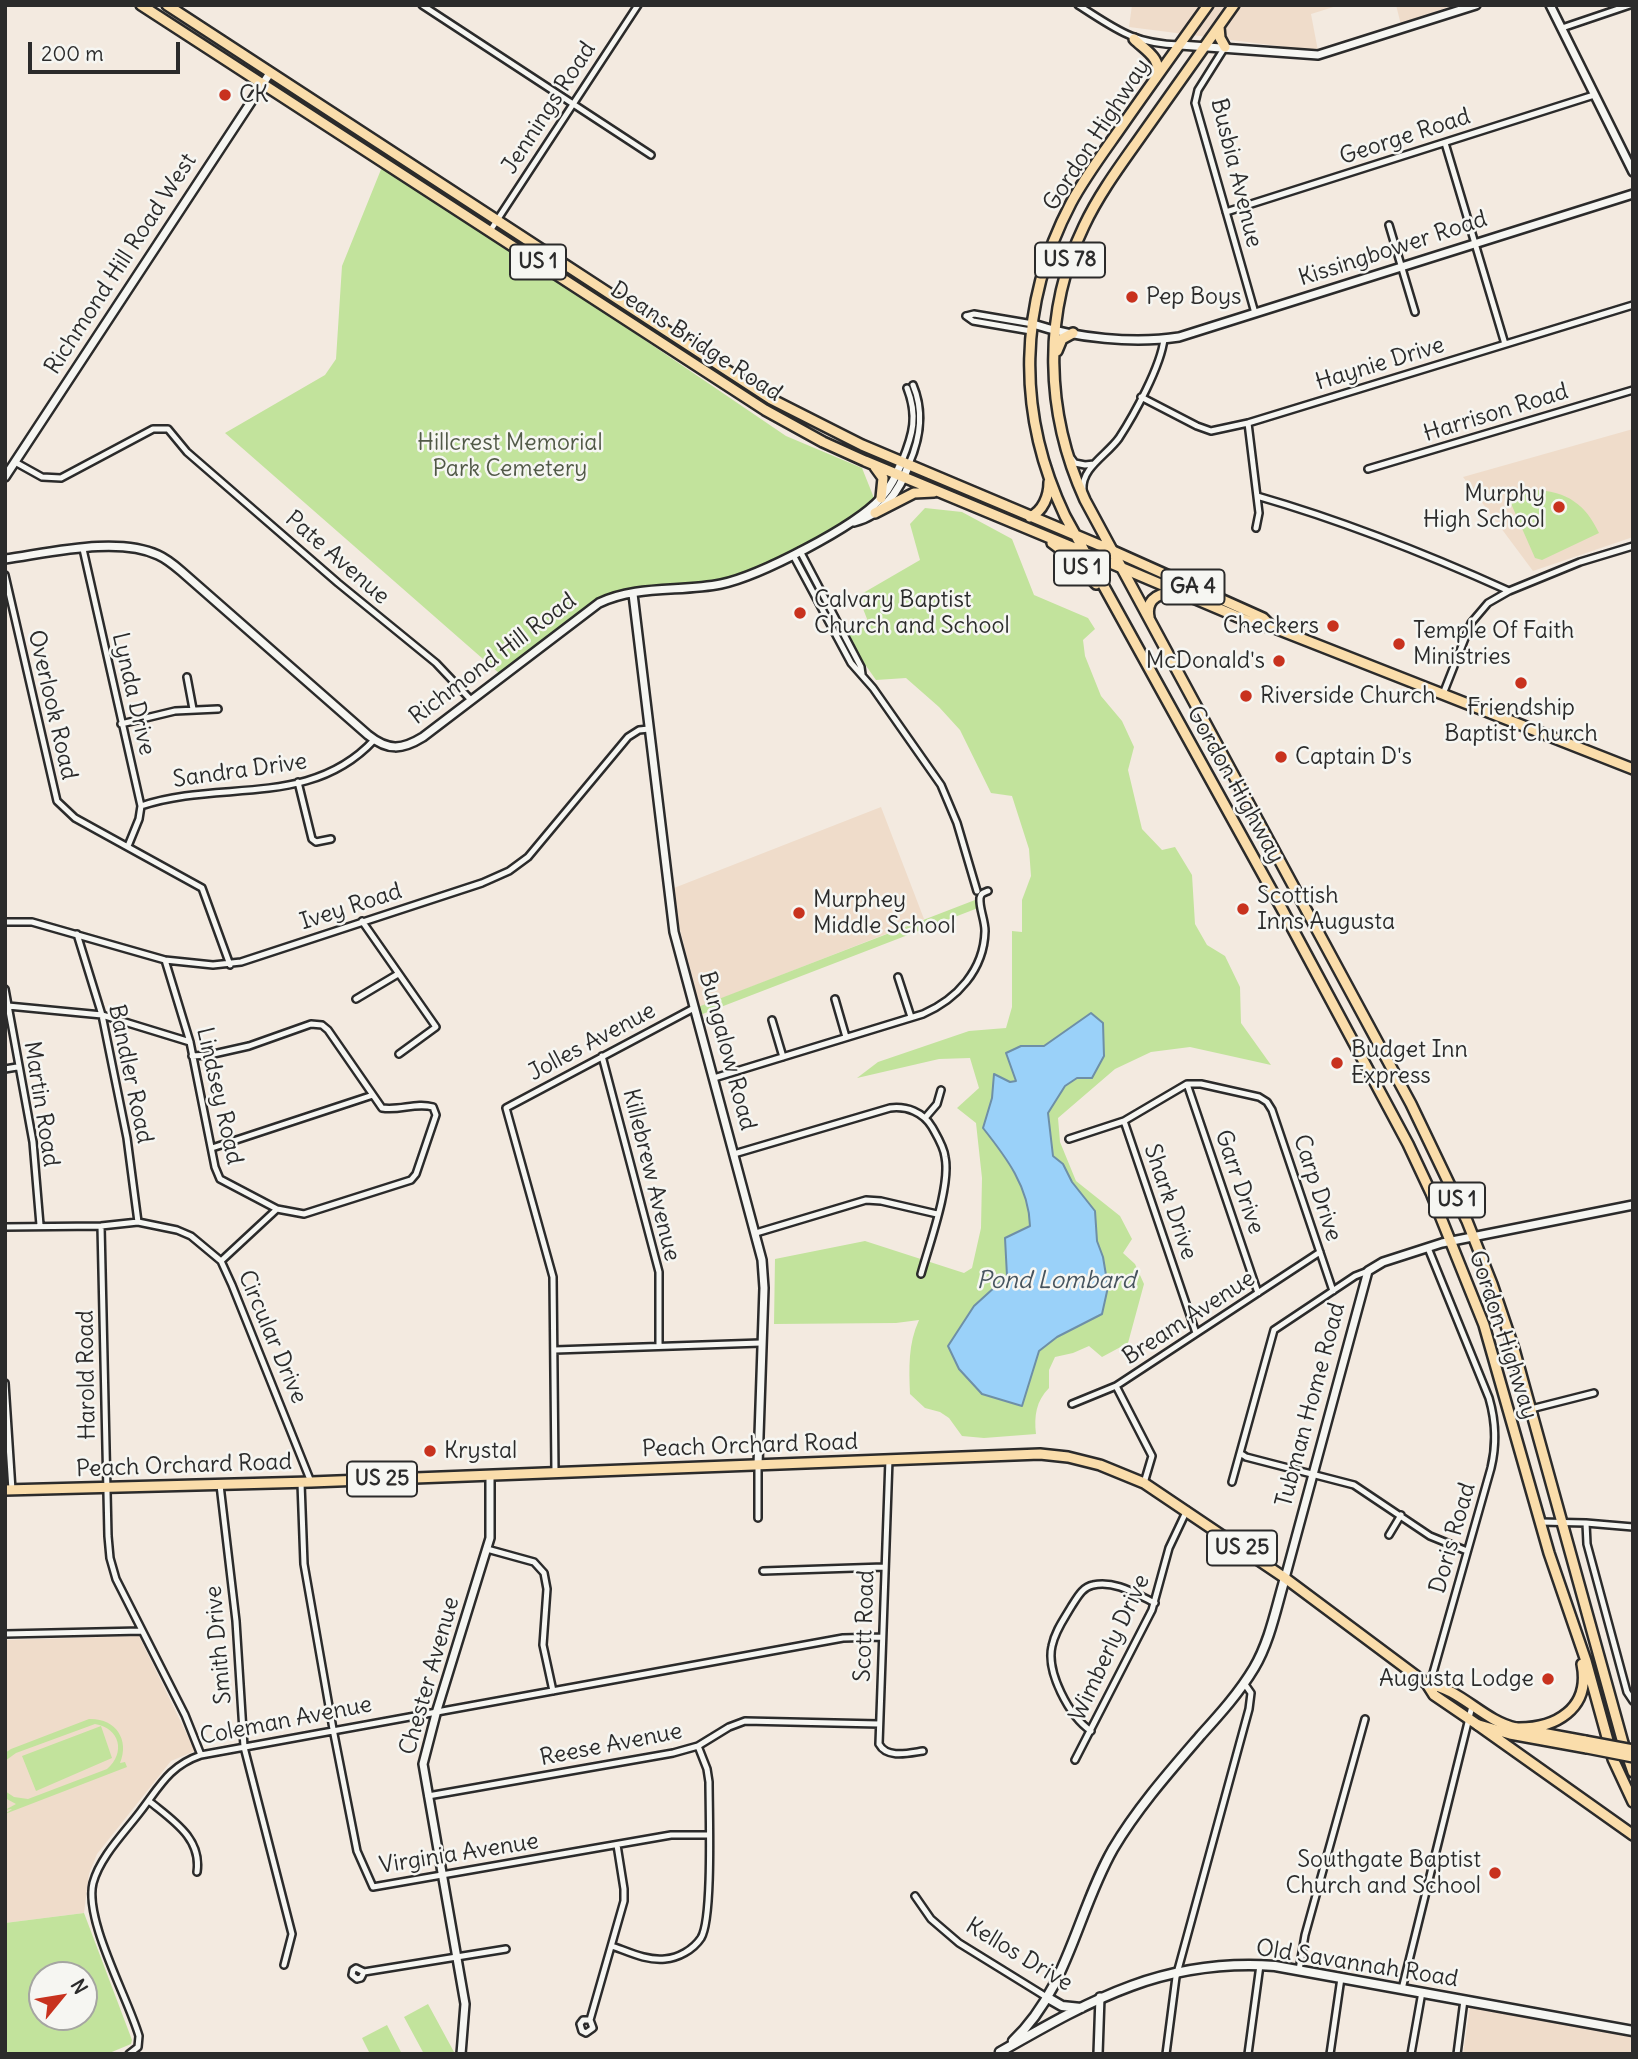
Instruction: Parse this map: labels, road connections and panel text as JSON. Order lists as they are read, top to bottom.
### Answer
{
  "streets": {
    "main road": [
      "Gordon Highway",
      "US 78",
      "US 1",
      "Deans Bridge Road",
      "GA 4",
      "Tubman Home Road",
      "Peach Orchard Road",
      "US 25",
      "Kellos Drive",
      "Old Savannah Road"
    ],
    "street": [
      "Jennings Road",
      "George Road",
      "Busbia Avenue",
      "Kissingbower Road",
      "Richmond Hill Road West",
      "Haynie Drive",
      "Harrison Road",
      "Pate Avenue",
      "Richmond Hill Road",
      "Lynda Drive",
      "Overlook Road",
      "Sandra Drive",
      "Ivey Road",
      "Jolles Avenue",
      "Bungalow Road",
      "Bandler Road",
      "Lindsey Road",
      "Martin Road",
      "Killebrew Avenue",
      "Garr Drive",
      "Carp Drive",
      "Shark Drive",
      "Bream Avenue",
      "Circular Drive",
      "Harold Road",
      "Doris Road",
      "Scott Road",
      "Smith Drive",
      "Wimberly Drive",
      "Chester Avenue",
      "Coleman Avenue",
      "Reese Avenue",
      "Virginia Avenue"
    ]
  },
  "crossings": [
    ["Jennings Road", "Deans Bridge Road"],
    ["Gordon Highway", "Kissingbower Road"],
    ["Gordon Highway", "US 1"],
    ["Gordon Highway", "Deans Bridge Road"],
    ["George Road", "Busbia Avenue"],
    ["Busbia Avenue", "Kissingbower Road"],
    ["US 1", "Deans Bridge Road"],
    ["Richmond Hill Road West", "Deans Bridge Road"],
    ["Richmond Hill Road West", "Pate Avenue"],
    ["Deans Bridge Road", "Richmond Hill Road"],
    ["Pate Avenue", "Richmond Hill Road"],
    ["Richmond Hill Road", "Sandra Drive"],
    ["Richmond Hill Road", "Bungalow Road"],
    ["Lynda Drive", "Sandra Drive"],
    ["Overlook Road", "Ivey Road"],
    ["Ivey Road", "Bungalow Road"],
    ["Ivey Road", "Bandler Road"],
    ["Ivey Road", "Lindsey Road"],
    ["Jolles Avenue", "Bungalow Road"],
    ["Jolles Avenue", "Killebrew Avenue"],
    ["Bungalow Road", "Peach Orchard Road"],
    ["Bandler Road", "Circular Drive"],
    ["Martin Road", "Circular Drive"],
    ["Garr Drive", "Carp Drive"],
    ["Garr Drive", "Bream Avenue"],
    ["Carp Drive", "Bream Avenue"],
    ["Shark Drive", "Bream Avenue"],
    ["Circular Drive", "Harold Road"],
    ["Circular Drive", "Peach Orchard Road"],
    ["Circular Drive", "Virginia Avenue"],
    ["Harold Road", "Peach Orchard Road"],
    ["Harold Road", "Coleman Avenue"],
    ["Tubman Home Road", "Peach Orchard Road"],
    ["Tubman Home Road", "Kellos Drive"],
    ["Tubman Home Road", "Old Savannah Road"],
    ["Peach Orchard Road", "US 25"],
    ["Peach Orchard Road", "Doris Road"],
    ["Peach Orchard Road", "Scott Road"],
    ["Peach Orchard Road", "Smith Drive"],
    ["Peach Orchard Road", "Wimberly Drive"],
    ["Peach Orchard Road", "Chester Avenue"],
    ["Peach Orchard Road", "Virginia Avenue"],
    ["Scott Road", "Coleman Avenue"],
    ["Scott Road", "Reese Avenue"],
    ["Smith Drive", "Coleman Avenue"],
    ["Chester Avenue", "Coleman Avenue"],
    ["Chester Avenue", "Reese Avenue"],
    ["Chester Avenue", "Virginia Avenue"],
    ["Coleman Avenue", "Virginia Avenue"],
    ["Kellos Drive", "Old Savannah Road"]
  ],
  "water": ["Pond Lombard"],
  "parks": ["Hillcrest Memorial Park Cemetery"],
  "places": [
    "CK",
    "Pep Boys",
    "Murphy High School",
    "Calvary Baptist Church and School",
    "Checkers",
    "Temple Of Faith Ministries",
    "McDonald's",
    "Friendship Baptist Church",
    "Riverside Church",
    "Captain D's",
    "Scottish Inns Augusta",
    "Murphey Middle School",
    "Budget Inn Express",
    "Krystal",
    "Augusta Lodge",
    "Southgate Baptist Church and School"
  ],
  "scale_bar": "200 m",
  "north": "top right"
}
